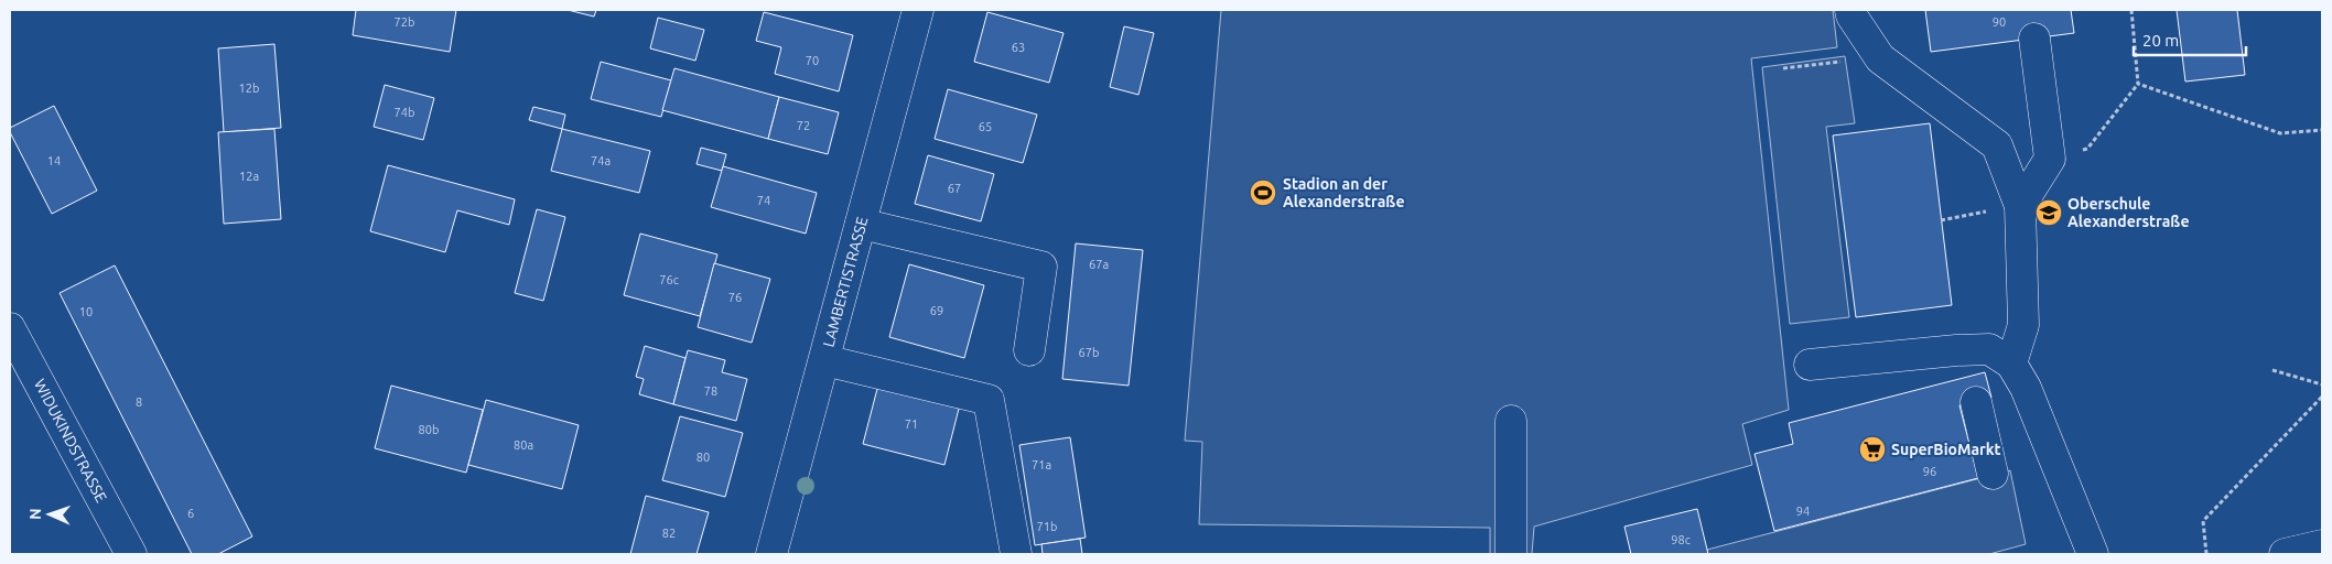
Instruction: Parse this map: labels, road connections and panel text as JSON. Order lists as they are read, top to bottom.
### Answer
{
  "streets": {
    "street": ["LAMBERTISTRASSE", "WIDUKINDSTRASSE"]
  },
  "places": {
    "sports": ["Stadion an der Alexanderstraße"],
    "school or university": ["Oberschule Alexanderstraße"],
    "supermarket": ["SuperBioMarkt"]
  },
  "house_numbers": [
    "72b",
    "90",
    "63",
    "70",
    "12b",
    "74b",
    "72",
    "65",
    "14",
    "74a",
    "12a",
    "67",
    "74",
    "67a",
    "76c",
    "76",
    "69",
    "10",
    "67b",
    "78",
    "8",
    "71",
    "80b",
    "80a",
    "80",
    "71a",
    "96",
    "94",
    "6",
    "71b",
    "82",
    "98c"
  ],
  "scale_bar": "20 m",
  "north": "left"
}
